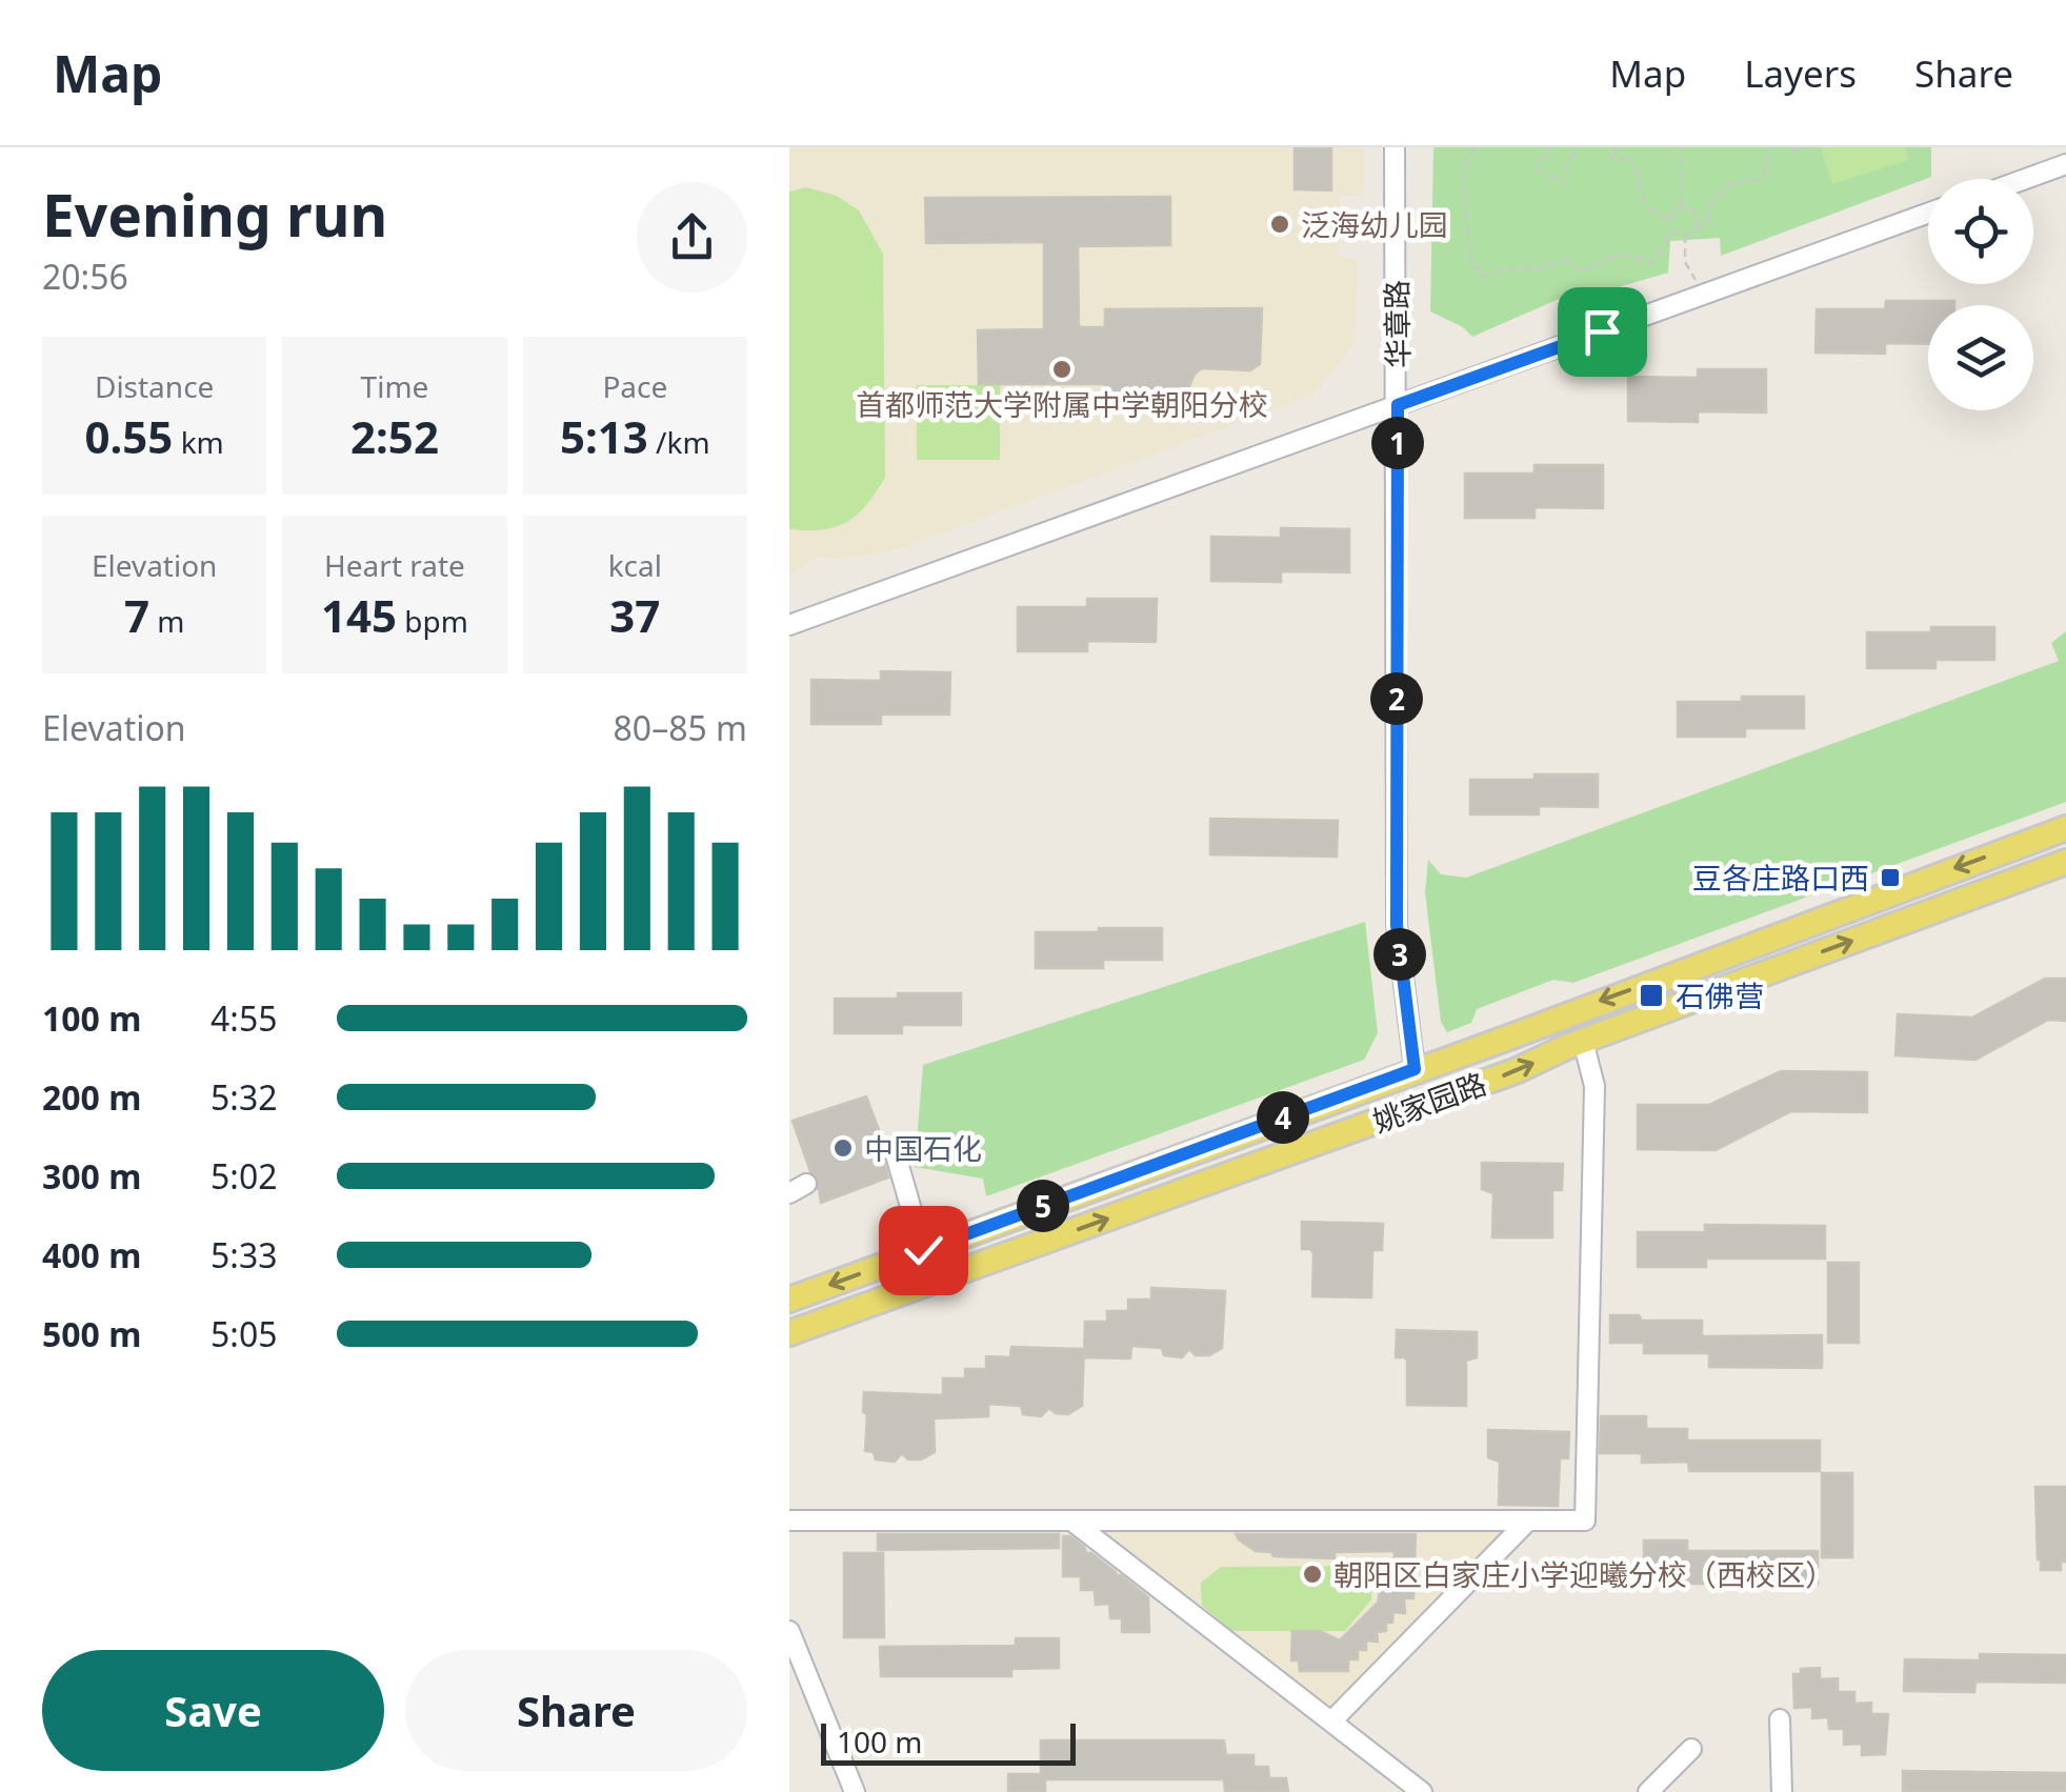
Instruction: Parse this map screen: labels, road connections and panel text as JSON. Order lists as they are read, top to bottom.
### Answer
{
  "streets": {
    "main road": ["姚家园路"],
    "street": ["华章路"]
  },
  "crossings": [
    ["华章路", "姚家园路"]
  ],
  "places": {
    "other": [
      "泛海幼儿园",
      "首都师范大学附属中学朝阳分校",
      "中国石化",
      "朝阳区白家庄小学迎曦分校（西校区）"
    ],
    "transit": ["豆各庄路口西", "石佛营"]
  },
  "scale_bar": "100 m",
  "page": {
    "header": "Map",
    "nav": ["Map", "Layers", "Share"],
    "heading": ["Evening run", "20:56"],
    "stats": [
      ["Distance", "0.55 km"],
      ["Time", "2:52"],
      ["Pace", "5:13 /km"],
      ["Elevation", "7 m"],
      ["Heart rate", "145 bpm"],
      ["kcal", "37"]
    ],
    "pins": [
      "1",
      "2",
      "3",
      "4",
      "5"
    ],
    "chart": ["Elevation", "80–85 m"],
    "list": [
      {
        "name": "100 m",
        "note": "4:55"
      },
      {
        "name": "200 m",
        "note": "5:32"
      },
      {
        "name": "300 m",
        "note": "5:02"
      },
      {
        "name": "400 m",
        "note": "5:33"
      },
      {
        "name": "500 m",
        "note": "5:05"
      }
    ],
    "buttons": ["Save", "Share"],
    "scale": "100 m"
  }
}
